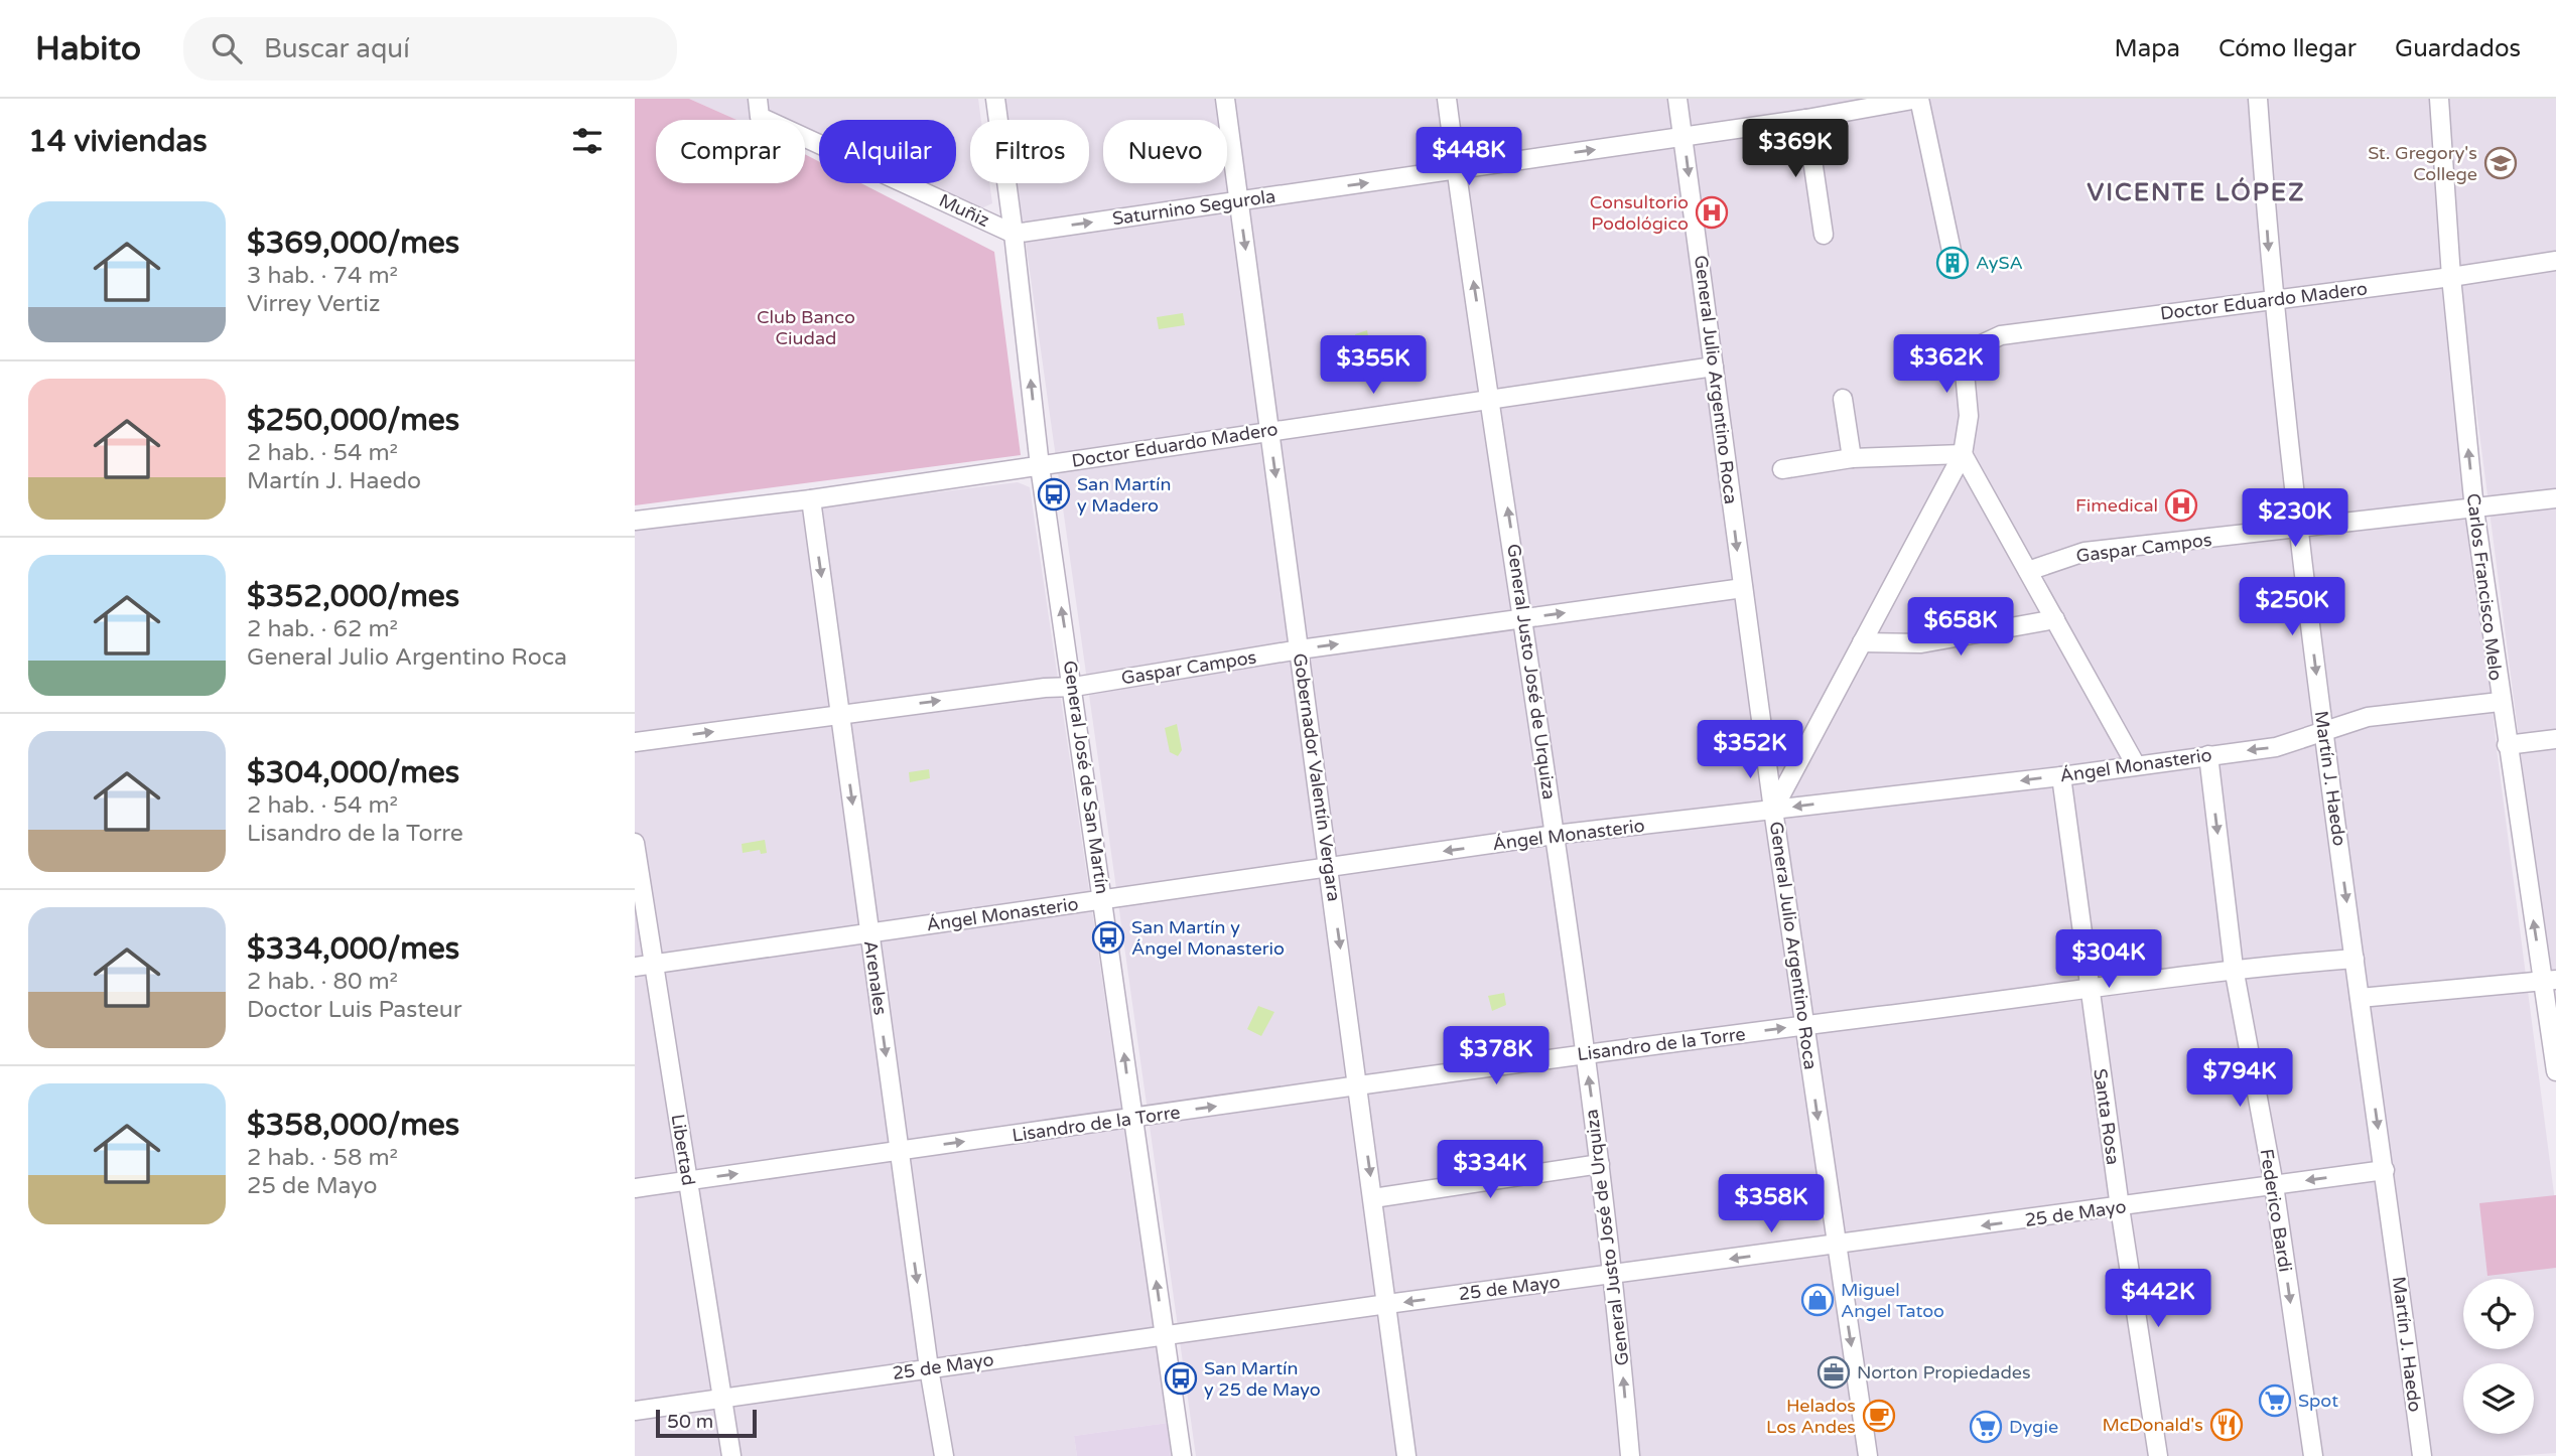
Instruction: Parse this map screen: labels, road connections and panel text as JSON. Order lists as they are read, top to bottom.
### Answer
{
  "streets": {
    "street": [
      "Saturnino Segurola",
      "Muñiz",
      "Doctor Eduardo Madero",
      "General Julio Argentino Roca",
      "Gaspar Campos",
      "Carlos Francisco Melo",
      "General Justo José de Urquiza",
      "Ángel Monasterio",
      "General José de San Martín",
      "Gobernador Valentín Vergara",
      "Martín J. Haedo",
      "Arenales",
      "Lisandro de la Torre",
      "Santa Rosa",
      "Libertad",
      "Federico Bardi",
      "25 de Mayo"
    ]
  },
  "crossings": [
    ["Saturnino Segurola", "Muñiz"],
    ["Saturnino Segurola", "General Julio Argentino Roca"],
    ["Saturnino Segurola", "General Justo José de Urquiza"],
    ["Saturnino Segurola", "General José de San Martín"],
    ["Saturnino Segurola", "Gobernador Valentín Vergara"],
    ["Muñiz", "General José de San Martín"],
    ["Doctor Eduardo Madero", "General Julio Argentino Roca"],
    ["Doctor Eduardo Madero", "Carlos Francisco Melo"],
    ["Doctor Eduardo Madero", "General Justo José de Urquiza"],
    ["Doctor Eduardo Madero", "General José de San Martín"],
    ["Doctor Eduardo Madero", "Gobernador Valentín Vergara"],
    ["Doctor Eduardo Madero", "Martín J. Haedo"],
    ["Doctor Eduardo Madero", "Arenales"],
    ["General Julio Argentino Roca", "Gaspar Campos"],
    ["General Julio Argentino Roca", "Ángel Monasterio"],
    ["General Julio Argentino Roca", "Lisandro de la Torre"],
    ["General Julio Argentino Roca", "25 de Mayo"],
    ["Gaspar Campos", "Carlos Francisco Melo"],
    ["Gaspar Campos", "General Justo José de Urquiza"],
    ["Gaspar Campos", "General José de San Martín"],
    ["Gaspar Campos", "Gobernador Valentín Vergara"],
    ["Gaspar Campos", "Martín J. Haedo"],
    ["Gaspar Campos", "Arenales"],
    ["Carlos Francisco Melo", "Ángel Monasterio"],
    ["General Justo José de Urquiza", "Ángel Monasterio"],
    ["General Justo José de Urquiza", "Lisandro de la Torre"],
    ["General Justo José de Urquiza", "25 de Mayo"],
    ["Ángel Monasterio", "General José de San Martín"],
    ["Ángel Monasterio", "Gobernador Valentín Vergara"],
    ["Ángel Monasterio", "Martín J. Haedo"],
    ["Ángel Monasterio", "Arenales"],
    ["Ángel Monasterio", "Santa Rosa"],
    ["Ángel Monasterio", "Libertad"],
    ["Ángel Monasterio", "Federico Bardi"],
    ["General José de San Martín", "Lisandro de la Torre"],
    ["General José de San Martín", "25 de Mayo"],
    ["Gobernador Valentín Vergara", "Lisandro de la Torre"],
    ["Gobernador Valentín Vergara", "25 de Mayo"],
    ["Martín J. Haedo", "Lisandro de la Torre"],
    ["Martín J. Haedo", "25 de Mayo"],
    ["Arenales", "Lisandro de la Torre"],
    ["Arenales", "25 de Mayo"],
    ["Lisandro de la Torre", "Santa Rosa"],
    ["Lisandro de la Torre", "Libertad"],
    ["Lisandro de la Torre", "Federico Bardi"],
    ["Santa Rosa", "25 de Mayo"],
    ["Libertad", "25 de Mayo"],
    ["Federico Bardi", "25 de Mayo"]
  ],
  "one_way": [
    "Saturnino Segurola",
    "General Julio Argentino Roca",
    "Gaspar Campos",
    "Carlos Francisco Melo",
    "General Justo José de Urquiza",
    "General José de San Martín",
    "Gobernador Valentín Vergara",
    "Martín J. Haedo",
    "Arenales",
    "Lisandro de la Torre",
    "Federico Bardi",
    "25 de Mayo"
  ],
  "districts": ["VICENTE LÓPEZ"],
  "parks": ["Club Banco Ciudad"],
  "places": {
    "school or university": ["St. Gregory's College"],
    "hospital": ["Consultorio Podológico", "Fimedical"],
    "building": ["AySA"],
    "bus stop": ["San Martín y Madero", "San Martín y Ángel Monasterio", "San Martín y 25 de Mayo"],
    "shop": ["Miguel Angel Tatoo"],
    "office": ["Norton Propiedades"],
    "supermarket": ["Spot", "Dygie"],
    "cafe": ["Helados Los Andes"],
    "restaurant": ["McDonald's"]
  },
  "scale_bar": "50 m",
  "page": {
    "header": "Habito",
    "search": "Buscar aquí",
    "nav": ["Mapa", "Cómo llegar", "Guardados"],
    "heading": "14 viviendas",
    "price": [
      "$369K",
      "$448K",
      "$362K",
      "$355K",
      "$230K",
      "$250K",
      "$658K",
      "$352K",
      "$304K",
      "$378K",
      "$794K",
      "$334K",
      "$358K",
      "$442K"
    ],
    "chip": [
      "Comprar",
      "Alquilar",
      "Filtros",
      "Nuevo"
    ],
    "list": [
      {
        "name": "$369,000/mes",
        "note": "3 hab. · 74 m² · Virrey Vertiz"
      },
      {
        "name": "$250,000/mes",
        "note": "2 hab. · 54 m² · Martín J. Haedo"
      },
      {
        "name": "$352,000/mes",
        "note": "2 hab. · 62 m² · General Julio Argentino Roca"
      },
      {
        "name": "$304,000/mes",
        "note": "2 hab. · 54 m² · Lisandro de la Torre"
      },
      {
        "name": "$334,000/mes",
        "note": "2 hab. · 80 m² · Doctor Luis Pasteur"
      },
      {
        "name": "$358,000/mes",
        "note": "2 hab. · 58 m² · 25 de Mayo"
      }
    ],
    "scale": "50 m"
  }
}
